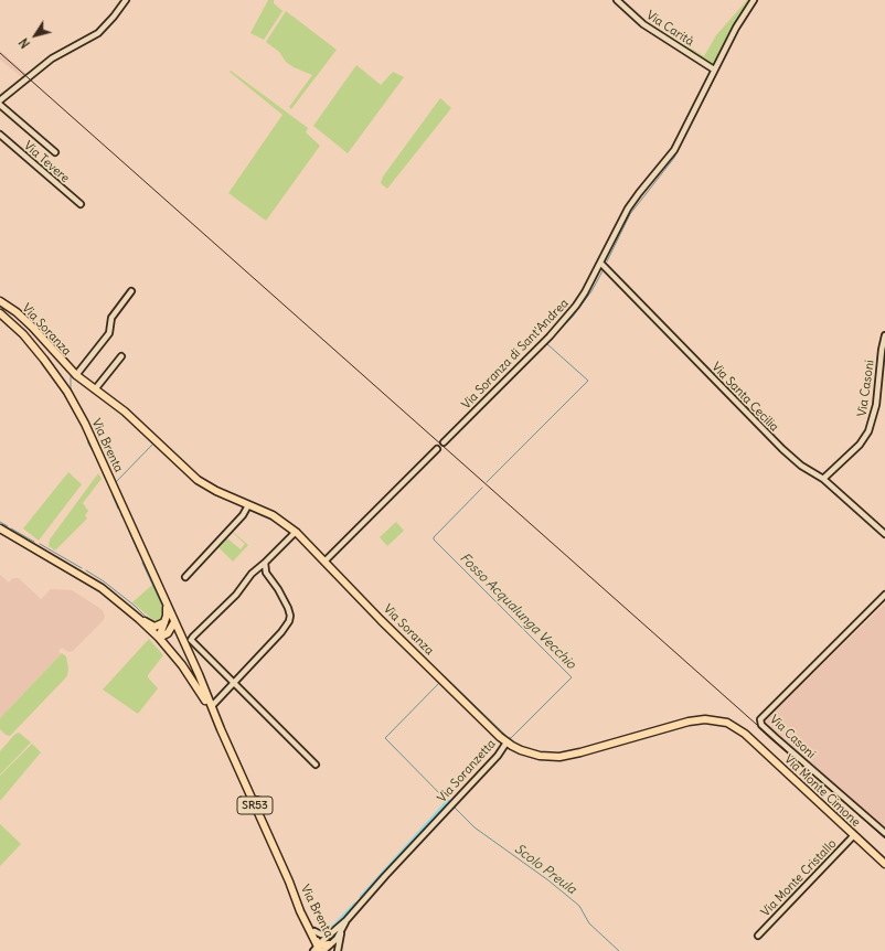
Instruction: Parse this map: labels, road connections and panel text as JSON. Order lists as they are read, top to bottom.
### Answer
{
  "streets": {
    "main road": [
      "Via Soranza",
      "Via Brenta",
      "Via Soranzetta",
      "Via Monte Cimone",
      "SR53"
    ],
    "street": [
      "Via Carità",
      "Via Tevere",
      "Via Soranza di Sant'Andrea",
      "Via Casoni",
      "Via Santa Cecilia",
      "Via Monte Cristallo"
    ]
  },
  "crossings": [
    ["Via Carità", "Via Soranza di Sant'Andrea"],
    ["Via Soranza", "Via Soranzetta"],
    ["Via Soranza di Sant'Andrea", "Via Santa Cecilia"],
    ["Via Casoni", "Via Santa Cecilia"],
    ["Via Brenta", "Via Soranzetta"],
    ["Via Brenta", "SR53"],
    ["Via Soranzetta", "Via Monte Cimone"],
    ["Via Monte Cimone", "Via Monte Cristallo"]
  ],
  "water": ["Fosso Acqualunga Vecchio", "Scolo Preula"],
  "north": "bottom left"
}
